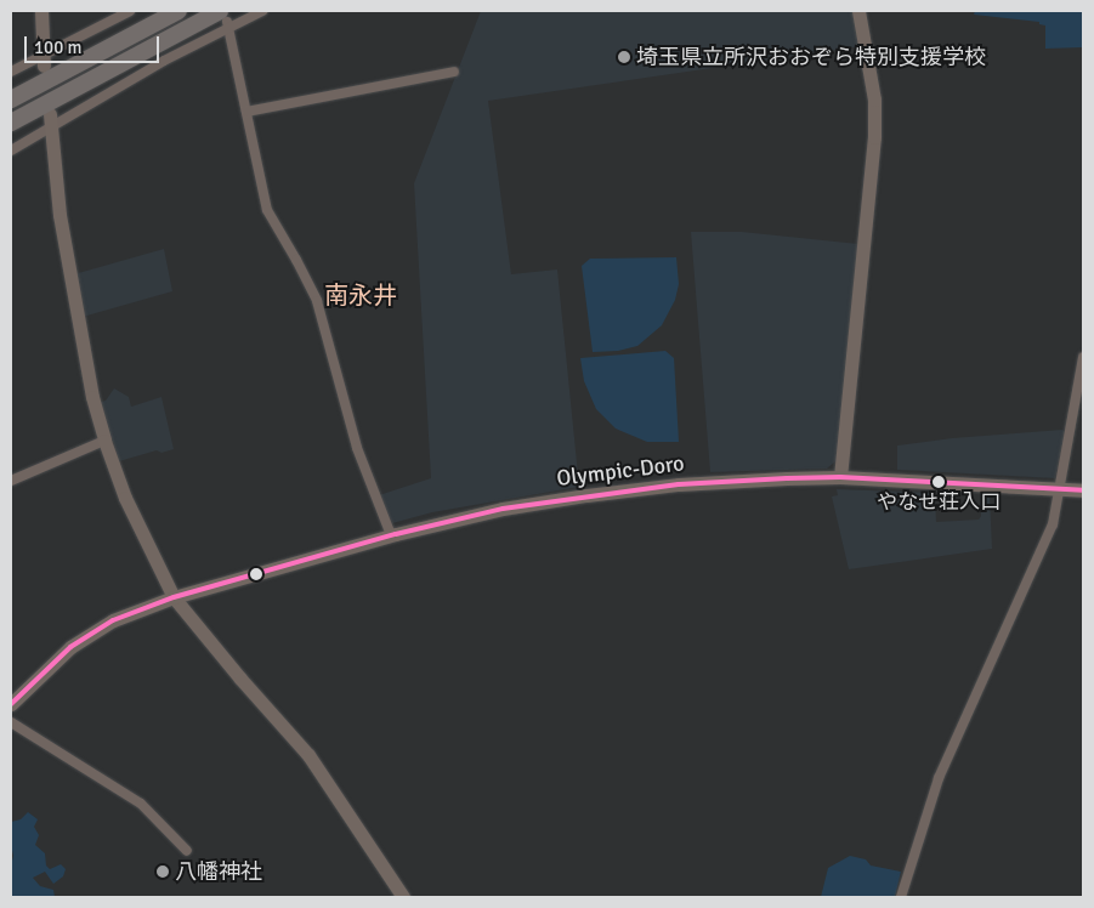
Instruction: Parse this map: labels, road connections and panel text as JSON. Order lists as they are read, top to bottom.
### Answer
{
  "streets": {
    "street": ["Olympic-Doro"]
  },
  "districts": ["南永井"],
  "places": ["埼玉県立所沢おおぞら特別支援学校", "やなせ荘入口", "八幡神社"],
  "scale_bar": "100 m"
}
